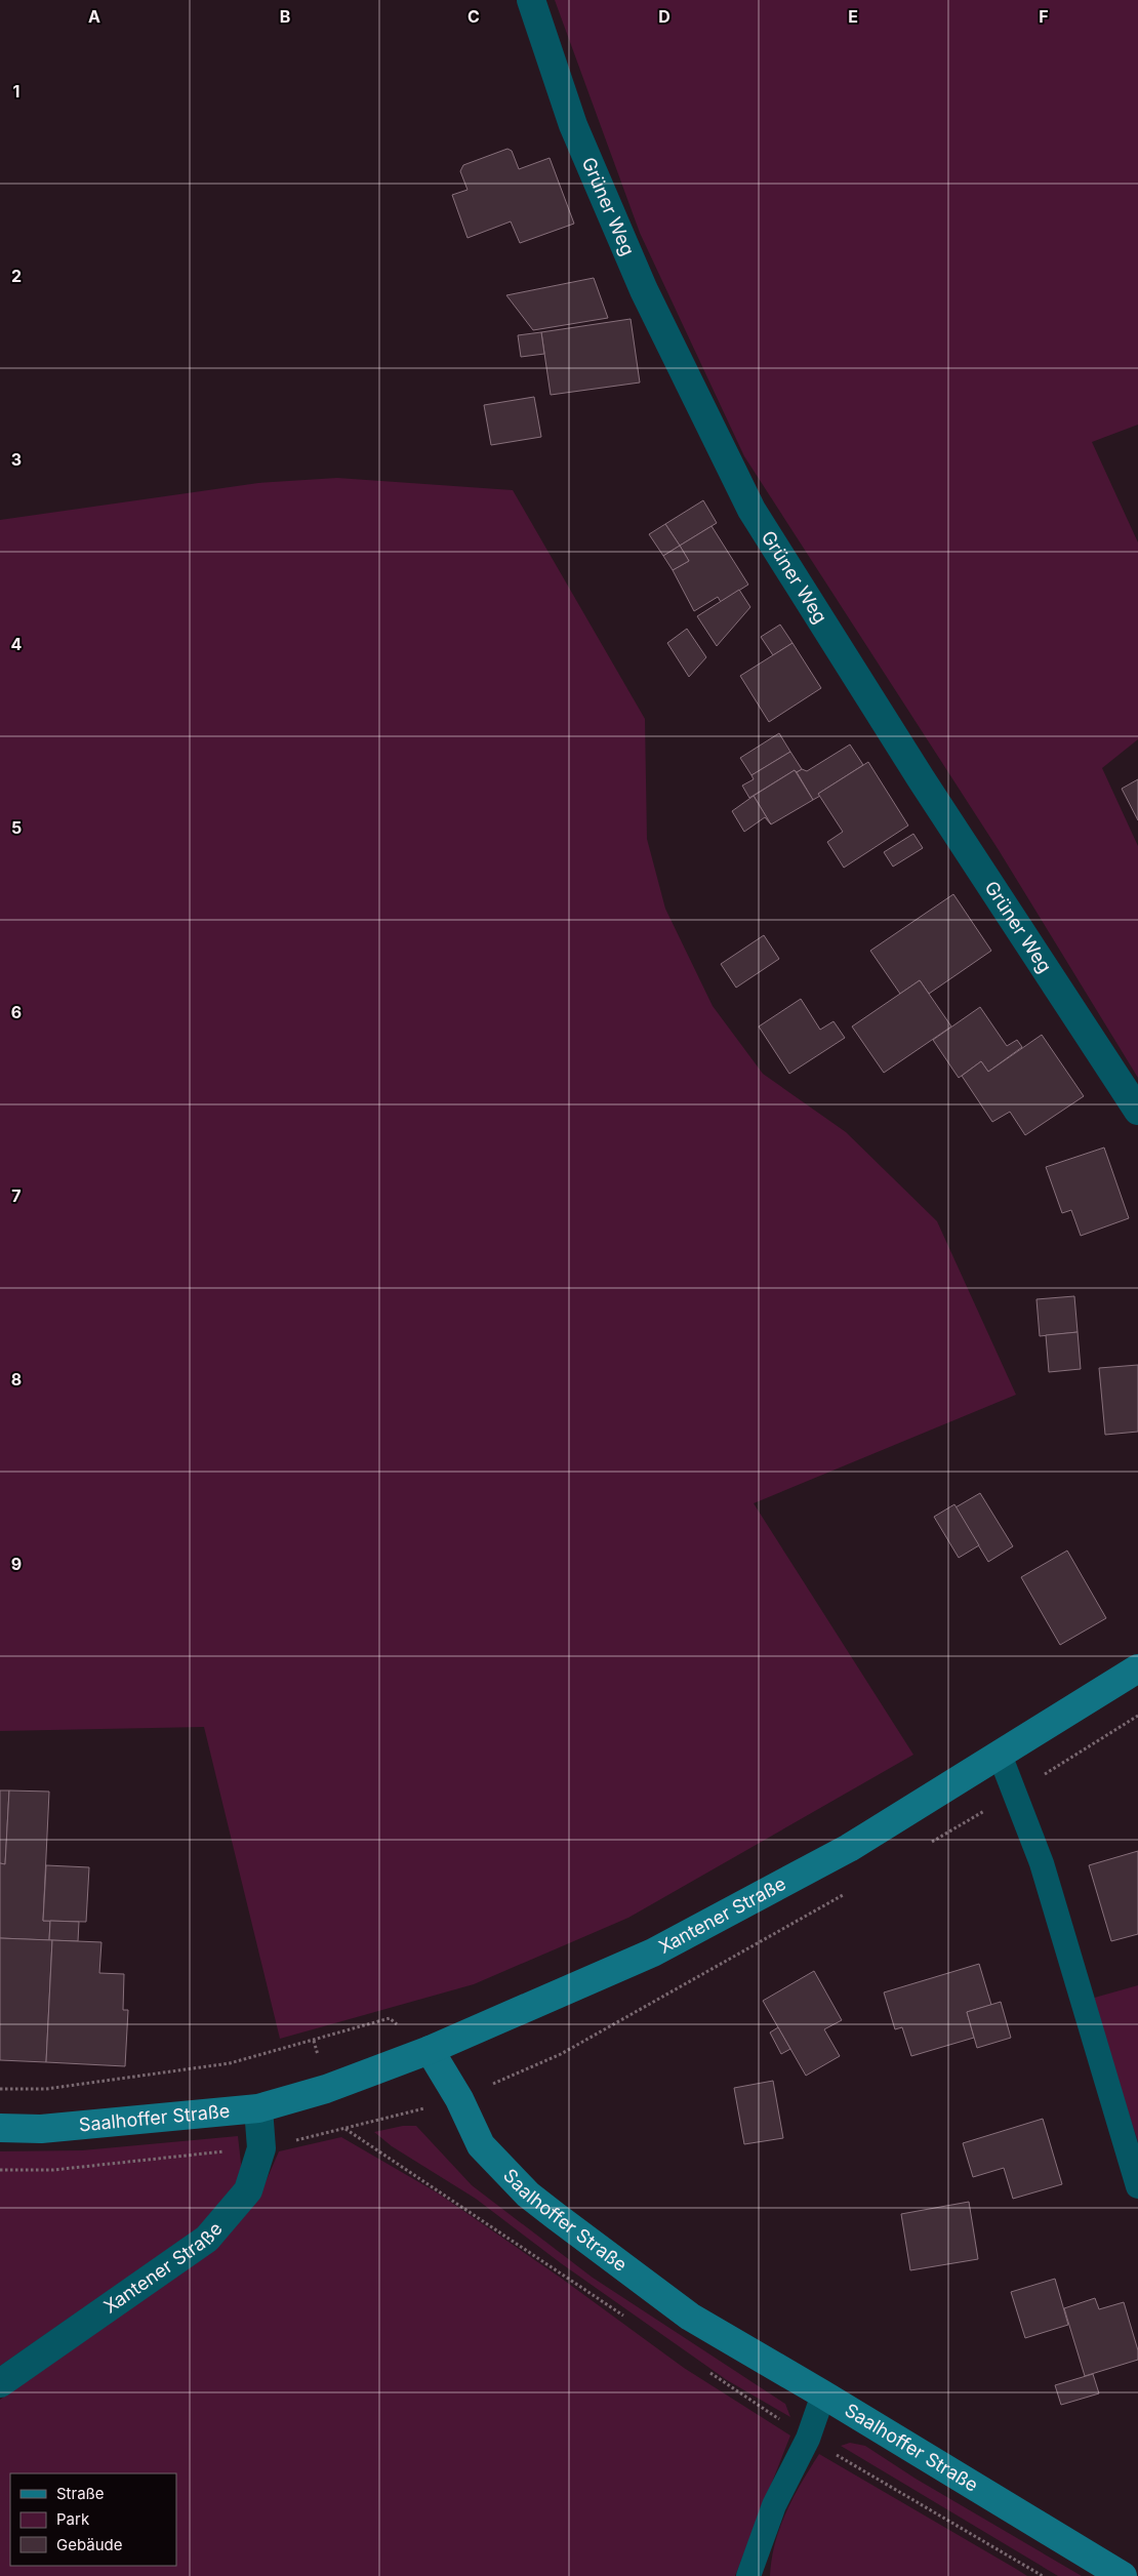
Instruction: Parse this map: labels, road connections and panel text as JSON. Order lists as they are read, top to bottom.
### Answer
{
  "streets": {
    "main road": ["Xantener Straße", "Saalhoffer Straße"],
    "street": ["Grüner Weg"]
  },
  "crossings": [
    ["Xantener Straße", "Saalhoffer Straße"]
  ],
  "legend": ["Straße", "Park", "Gebäude"],
  "grid": {
    "columns": [
      "A",
      "B",
      "C",
      "D",
      "E",
      "F"
    ],
    "rows": [
      "1",
      "2",
      "3",
      "4",
      "5",
      "6",
      "7",
      "8",
      "9"
    ]
  }
}
